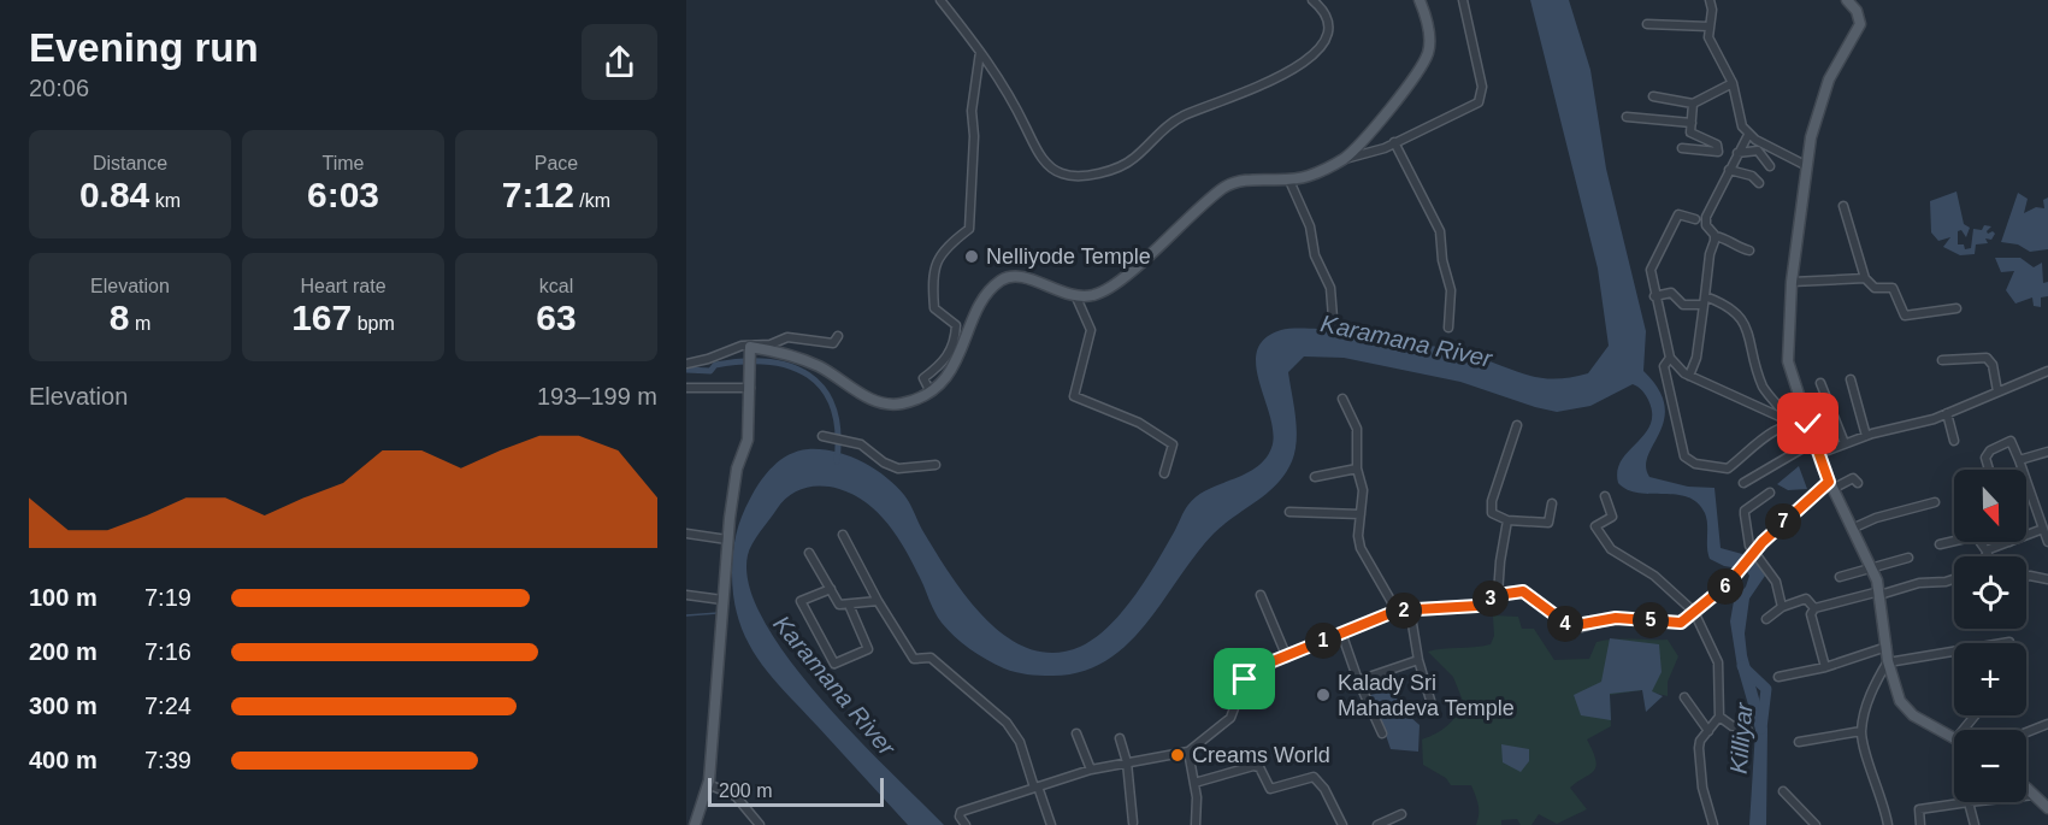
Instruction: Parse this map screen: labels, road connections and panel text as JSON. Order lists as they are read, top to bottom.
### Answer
{
  "water": ["Karamana River", "Killiyar"],
  "places": ["Nelliyode Temple", "Kalady Sri Mahadeva Temple", "Creams World"],
  "scale_bar": "200 m",
  "north": "bottom",
  "page": {
    "heading": ["Evening run", "20:06"],
    "stats": [
      ["Distance", "0.84 km"],
      ["Time", "6:03"],
      ["Pace", "7:12 /km"],
      ["Elevation", "8 m"],
      ["Heart rate", "167 bpm"],
      ["kcal", "63"]
    ],
    "chart": ["Elevation", "193–199 m"],
    "map_buttons": ["+", "−"],
    "pins": [
      "7",
      "6",
      "3",
      "2",
      "5",
      "4",
      "1"
    ],
    "list": [
      {
        "name": "100 m",
        "note": "7:19"
      },
      {
        "name": "200 m",
        "note": "7:16"
      },
      {
        "name": "300 m",
        "note": "7:24"
      },
      {
        "name": "400 m",
        "note": "7:39"
      }
    ],
    "scale": "200 m"
  }
}
